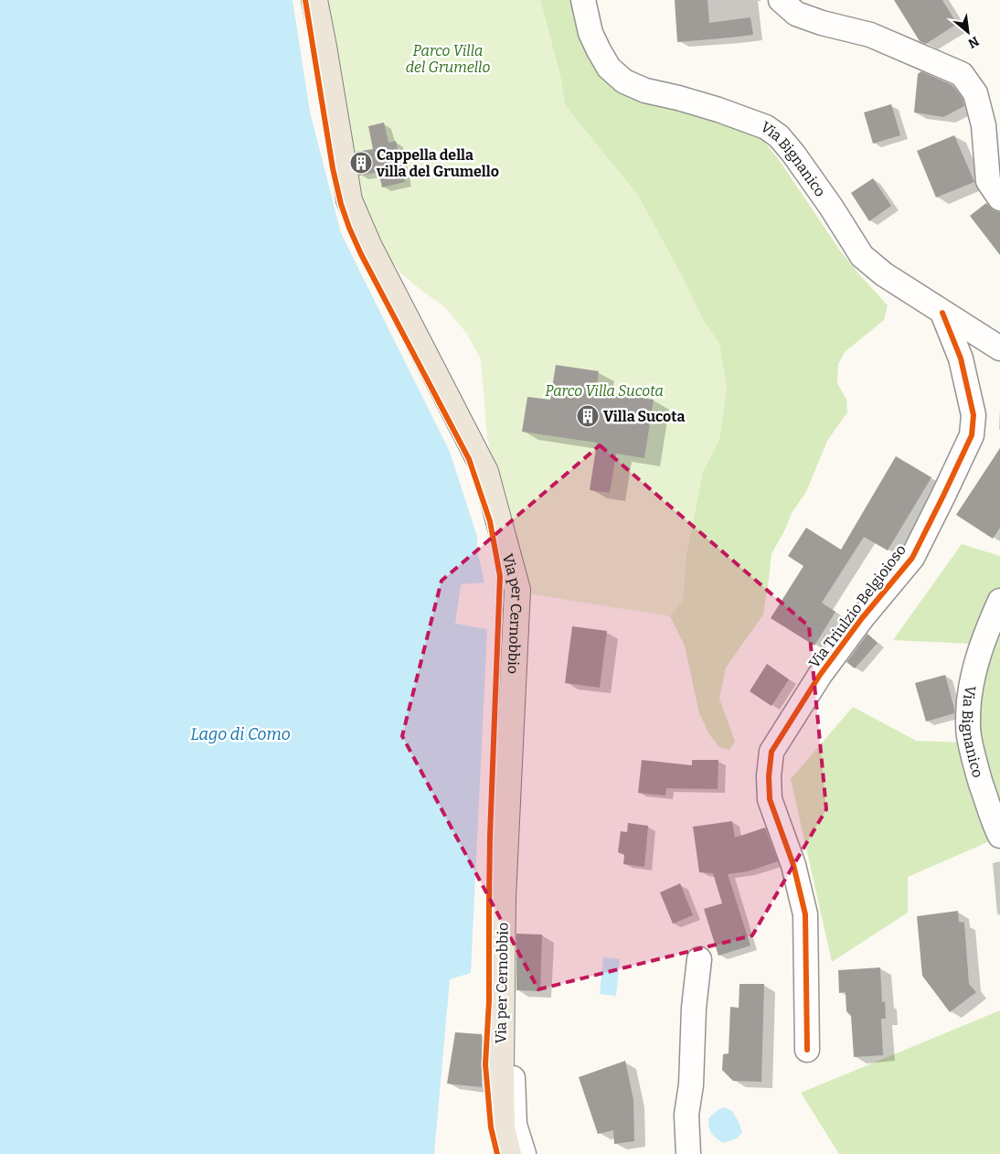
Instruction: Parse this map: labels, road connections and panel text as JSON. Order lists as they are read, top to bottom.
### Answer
{
  "streets": {
    "main road": ["Via per Cernobbio"],
    "street": ["Via Bignanico", "Via Triulzio Belgioioso"]
  },
  "crossings": [
    ["Via Bignanico", "Via Triulzio Belgioioso"]
  ],
  "water": ["Lago di Como"],
  "parks": ["Parco Villa del Grumello", "Parco Villa Sucota"],
  "places": {
    "building": ["Cappella della villa del Grumello", "Villa Sucota"]
  },
  "north": "bottom right"
}
